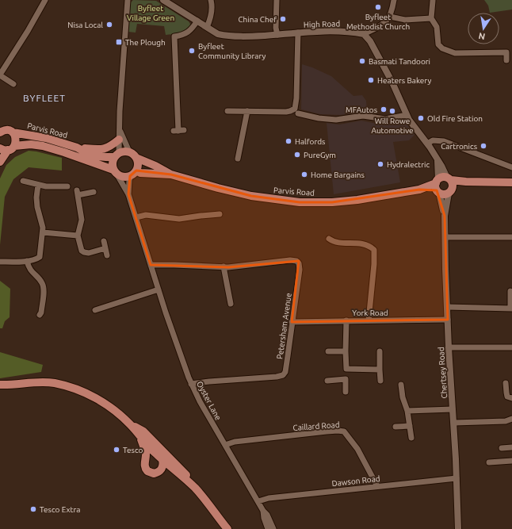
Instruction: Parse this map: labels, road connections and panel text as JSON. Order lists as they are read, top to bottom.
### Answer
{
  "streets": {
    "main road": ["Parvis Road"],
    "street": [
      "High Road",
      "York Road",
      "Petersham Avenue",
      "Chertsey Road",
      "Oyster Lane",
      "Caillard Road",
      "Dawson Road"
    ]
  },
  "crossings": [
    ["Parvis Road", "Chertsey Road"],
    ["Parvis Road", "Oyster Lane"],
    ["York Road", "Petersham Avenue"],
    ["York Road", "Chertsey Road"],
    ["Petersham Avenue", "Oyster Lane"],
    ["Chertsey Road", "Dawson Road"],
    ["Oyster Lane", "Caillard Road"],
    ["Oyster Lane", "Dawson Road"],
    ["Caillard Road", "Dawson Road"]
  ],
  "districts": ["BYFLEET"],
  "parks": ["Byfleet Village Green"],
  "places": {
    "other": [
      "Byfleet Methodist Church",
      "China Chef",
      "Nisa Local",
      "Byfleet Community Library",
      "Basmati Tandoori",
      "Heaters Bakery",
      "MFAutos",
      "Will Rowe Automotive",
      "Old Fire Station",
      "Halfords",
      "Cartronics",
      "PureGym",
      "Hydralectric",
      "Home Bargains",
      "Tesco",
      "Tesco Extra"
    ],
    "transit": ["The Plough"]
  },
  "north": "bottom"
}
